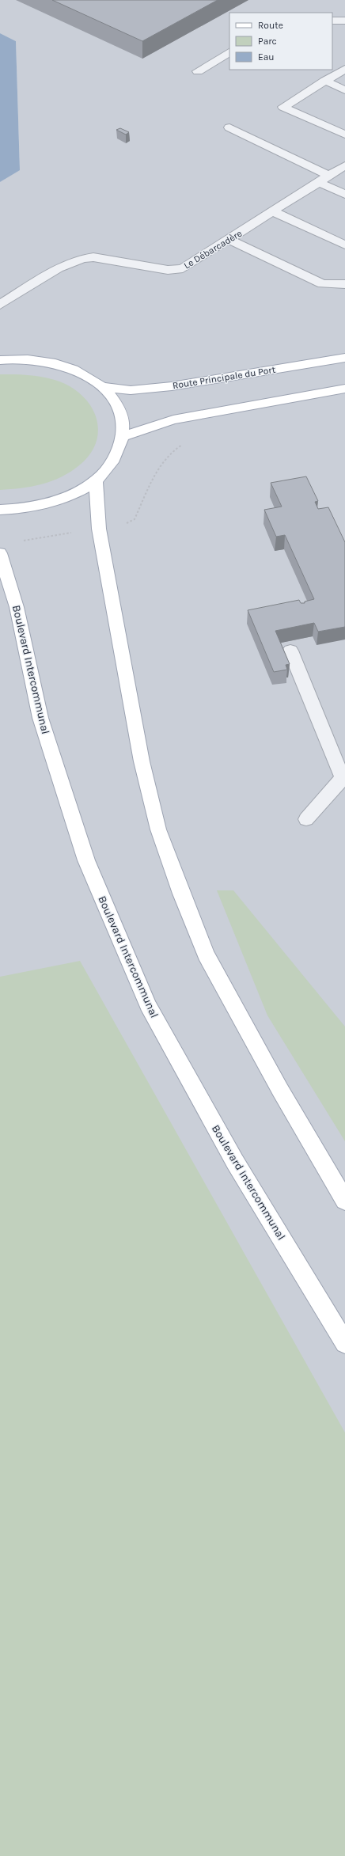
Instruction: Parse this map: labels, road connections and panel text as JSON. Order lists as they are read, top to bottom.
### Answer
{
  "streets": {
    "main road": ["Route Principale du Port", "Boulevard Intercommunal"],
    "street": ["Le Débarcadère"]
  },
  "legend": ["Route", "Parc", "Eau"]
}
